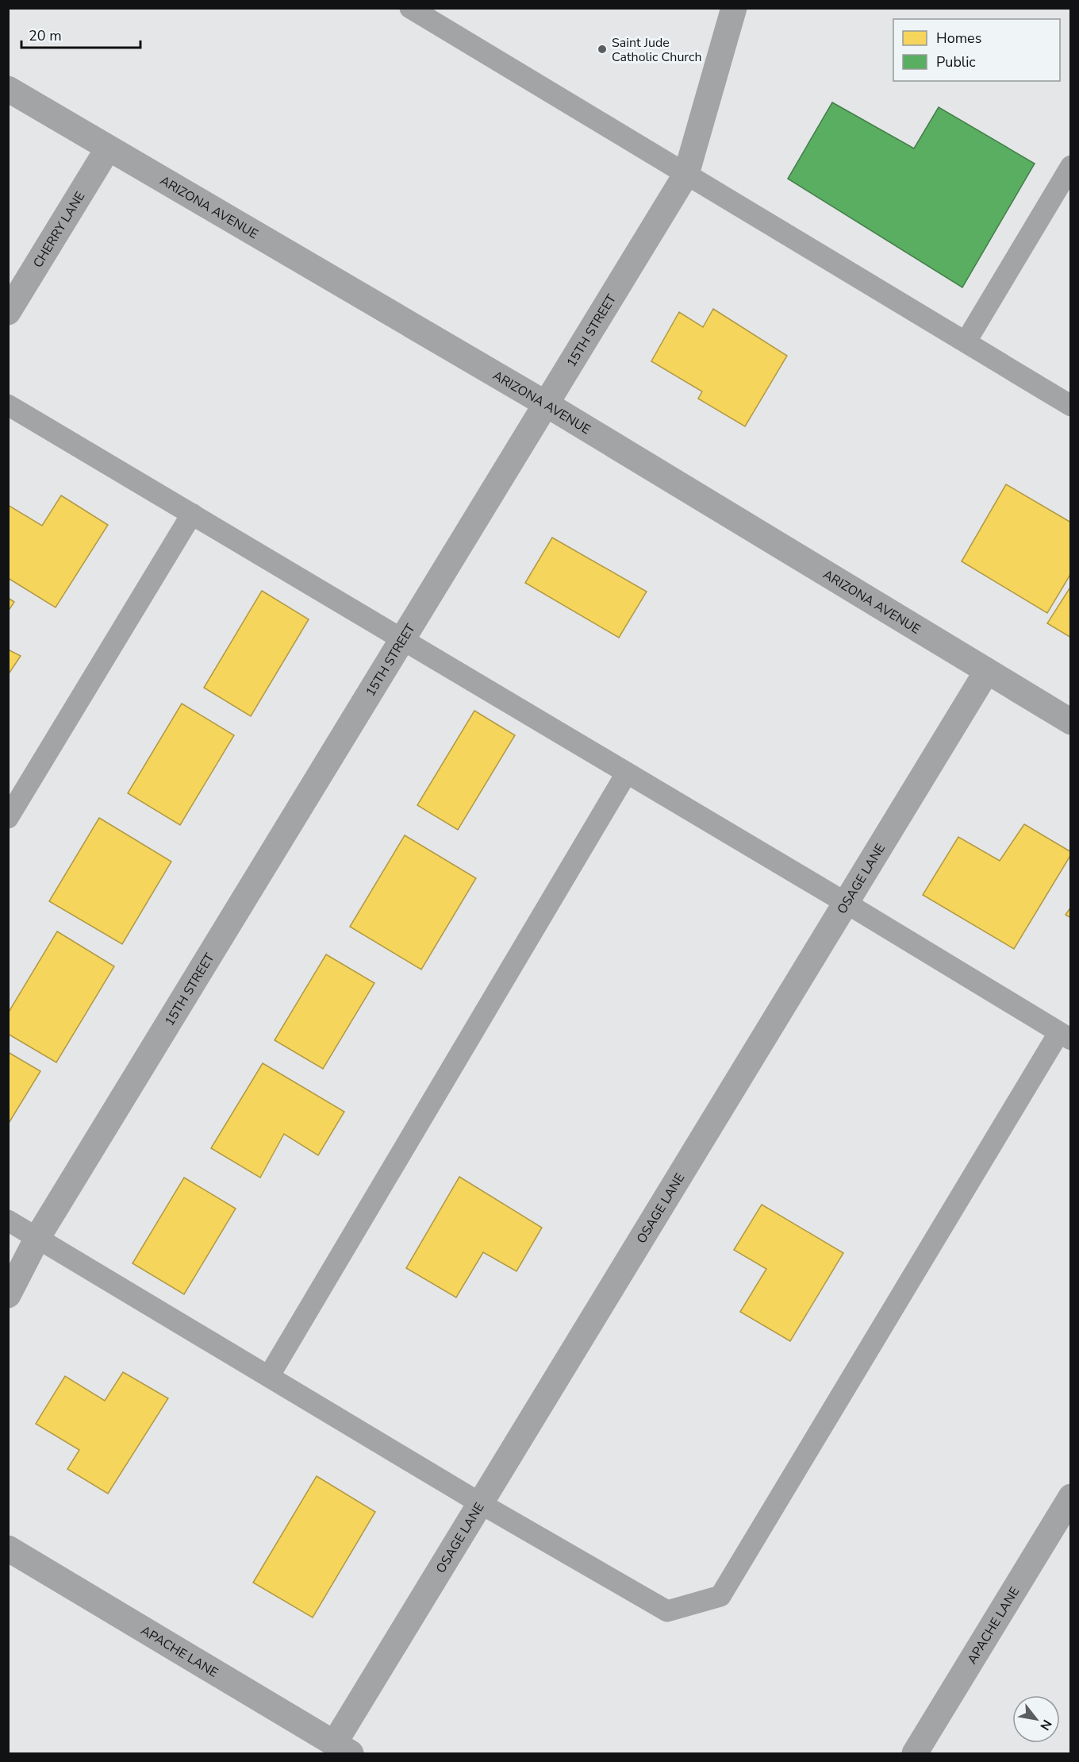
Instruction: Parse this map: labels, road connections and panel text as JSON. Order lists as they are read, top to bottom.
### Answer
{
  "streets": {
    "street": [
      "ARIZONA AVENUE",
      "CHERRY LANE",
      "15TH STREET",
      "OSAGE LANE",
      "APACHE LANE"
    ]
  },
  "crossings": [
    ["ARIZONA AVENUE", "CHERRY LANE"],
    ["ARIZONA AVENUE", "15TH STREET"],
    ["ARIZONA AVENUE", "OSAGE LANE"],
    ["OSAGE LANE", "APACHE LANE"]
  ],
  "places": ["Saint Jude Catholic Church"],
  "legend": ["Homes", "Public"],
  "scale_bar": "20 m",
  "north": "bottom right"
}
